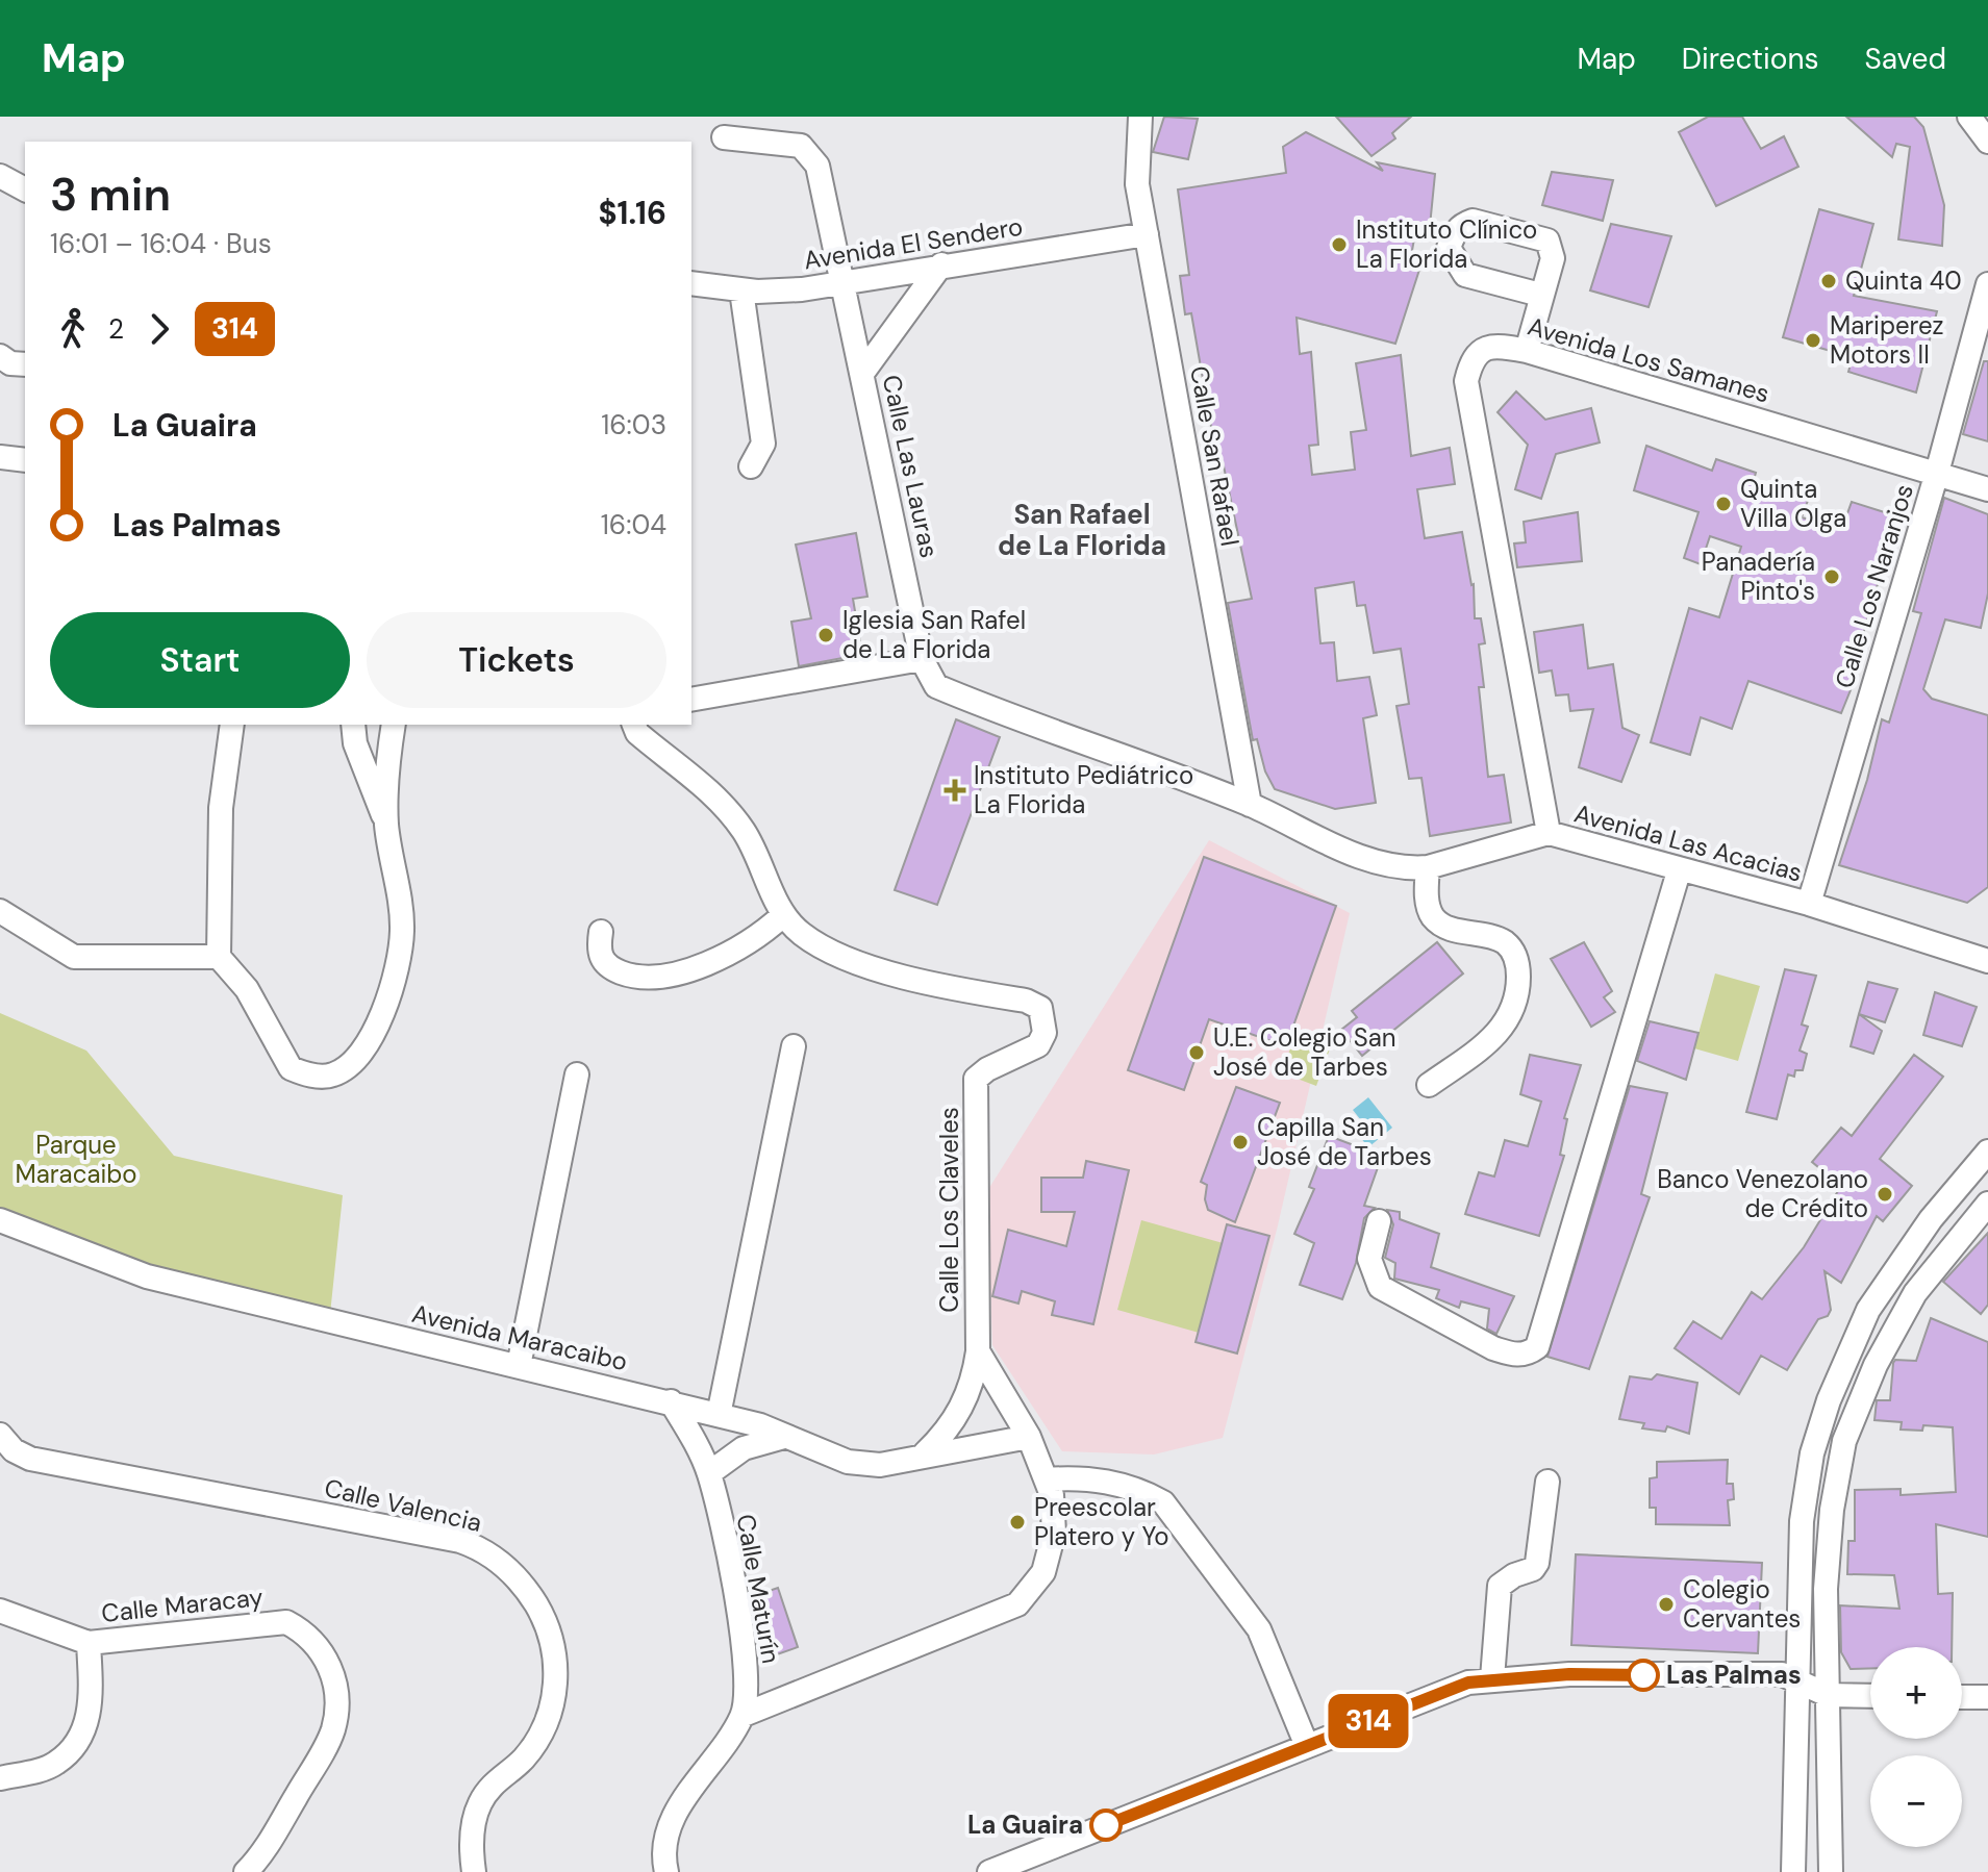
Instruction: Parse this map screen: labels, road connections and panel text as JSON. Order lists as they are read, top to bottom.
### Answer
{
  "streets": {
    "street": [
      "Avenida El Sendero",
      "Avenida Los Samanes",
      "Calle San Rafael",
      "Calle Las Lauras",
      "Calle Los Naranjos",
      "Avenida Las Acacias",
      "Calle Los Claveles",
      "Avenida Maracaibo",
      "Calle Valencia",
      "Calle Maturín",
      "Calle Maracay"
    ]
  },
  "crossings": [
    ["Avenida El Sendero", "Calle San Rafael"],
    ["Avenida El Sendero", "Calle Las Lauras"],
    ["Avenida Los Samanes", "Calle Los Naranjos"],
    ["Avenida Los Samanes", "Avenida Las Acacias"],
    ["Calle San Rafael", "Avenida Las Acacias"],
    ["Calle Las Lauras", "Avenida Las Acacias"],
    ["Calle Los Naranjos", "Avenida Las Acacias"],
    ["Avenida Maracaibo", "Calle Maturín"]
  ],
  "districts": ["San Rafael de La Florida"],
  "parks": ["Parque Maracaibo"],
  "places": {
    "other": [
      "Instituto Clínico La Florida",
      "Quinta 40",
      "Mariperez Motors II",
      "Quinta Villa Olga",
      "Panadería Pinto's",
      "Iglesia San Rafel de La Florida",
      "U.E. Colegio San José de Tarbes",
      "Capilla San José de Tarbes",
      "Banco Venezolano de Crédito",
      "Preescolar Platero y Yo",
      "Colegio Cervantes",
      "Las Palmas",
      "La Guaira"
    ],
    "health": ["Instituto Pediátrico La Florida"]
  },
  "lines": ["bus line 314"],
  "page": {
    "header": "Map",
    "nav": ["Map", "Directions", "Saved"],
    "on_map": "314",
    "heading": ["3 min", "16:01 – 16:04 · Bus", "$1.16"],
    "legs": ["2", "314"],
    "list": [
      {
        "name": "La Guaira",
        "value": "16:03"
      },
      {
        "name": "Las Palmas",
        "value": "16:04"
      }
    ],
    "buttons": ["Start", "Tickets"],
    "map_buttons": ["+", "−"]
  }
}
